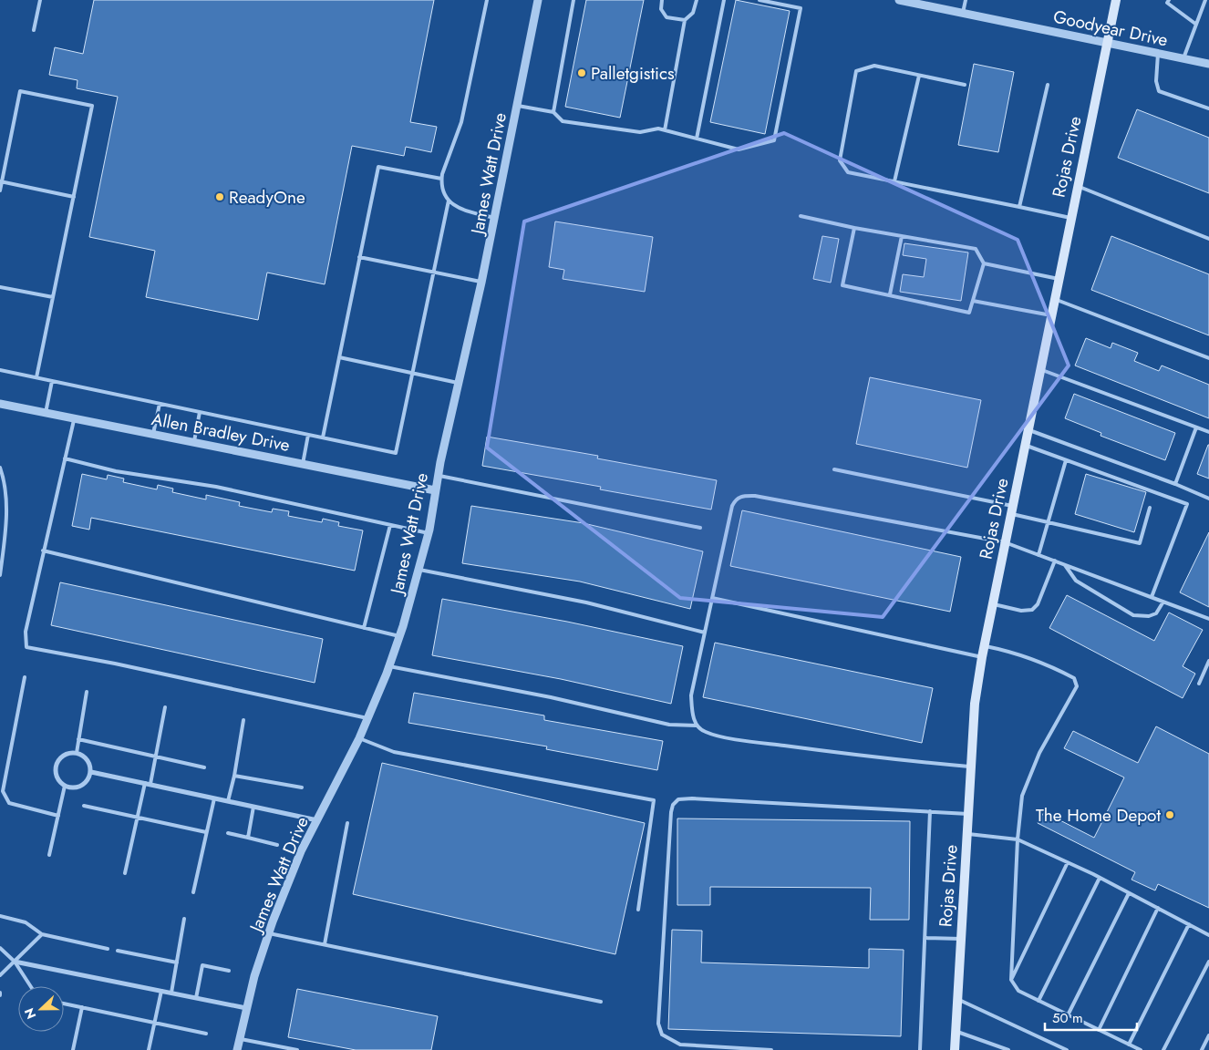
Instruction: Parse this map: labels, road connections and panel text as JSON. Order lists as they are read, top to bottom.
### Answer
{
  "streets": {
    "main road": ["Rojas Drive"],
    "street": ["Goodyear Drive", "James Watt Drive", "Allen Bradley Drive"]
  },
  "crossings": [
    ["Goodyear Drive", "Rojas Drive"],
    ["James Watt Drive", "Allen Bradley Drive"]
  ],
  "places": ["Palletgistics", "ReadyOne", "The Home Depot"],
  "scale_bar": "50 m",
  "north": "left"
}
